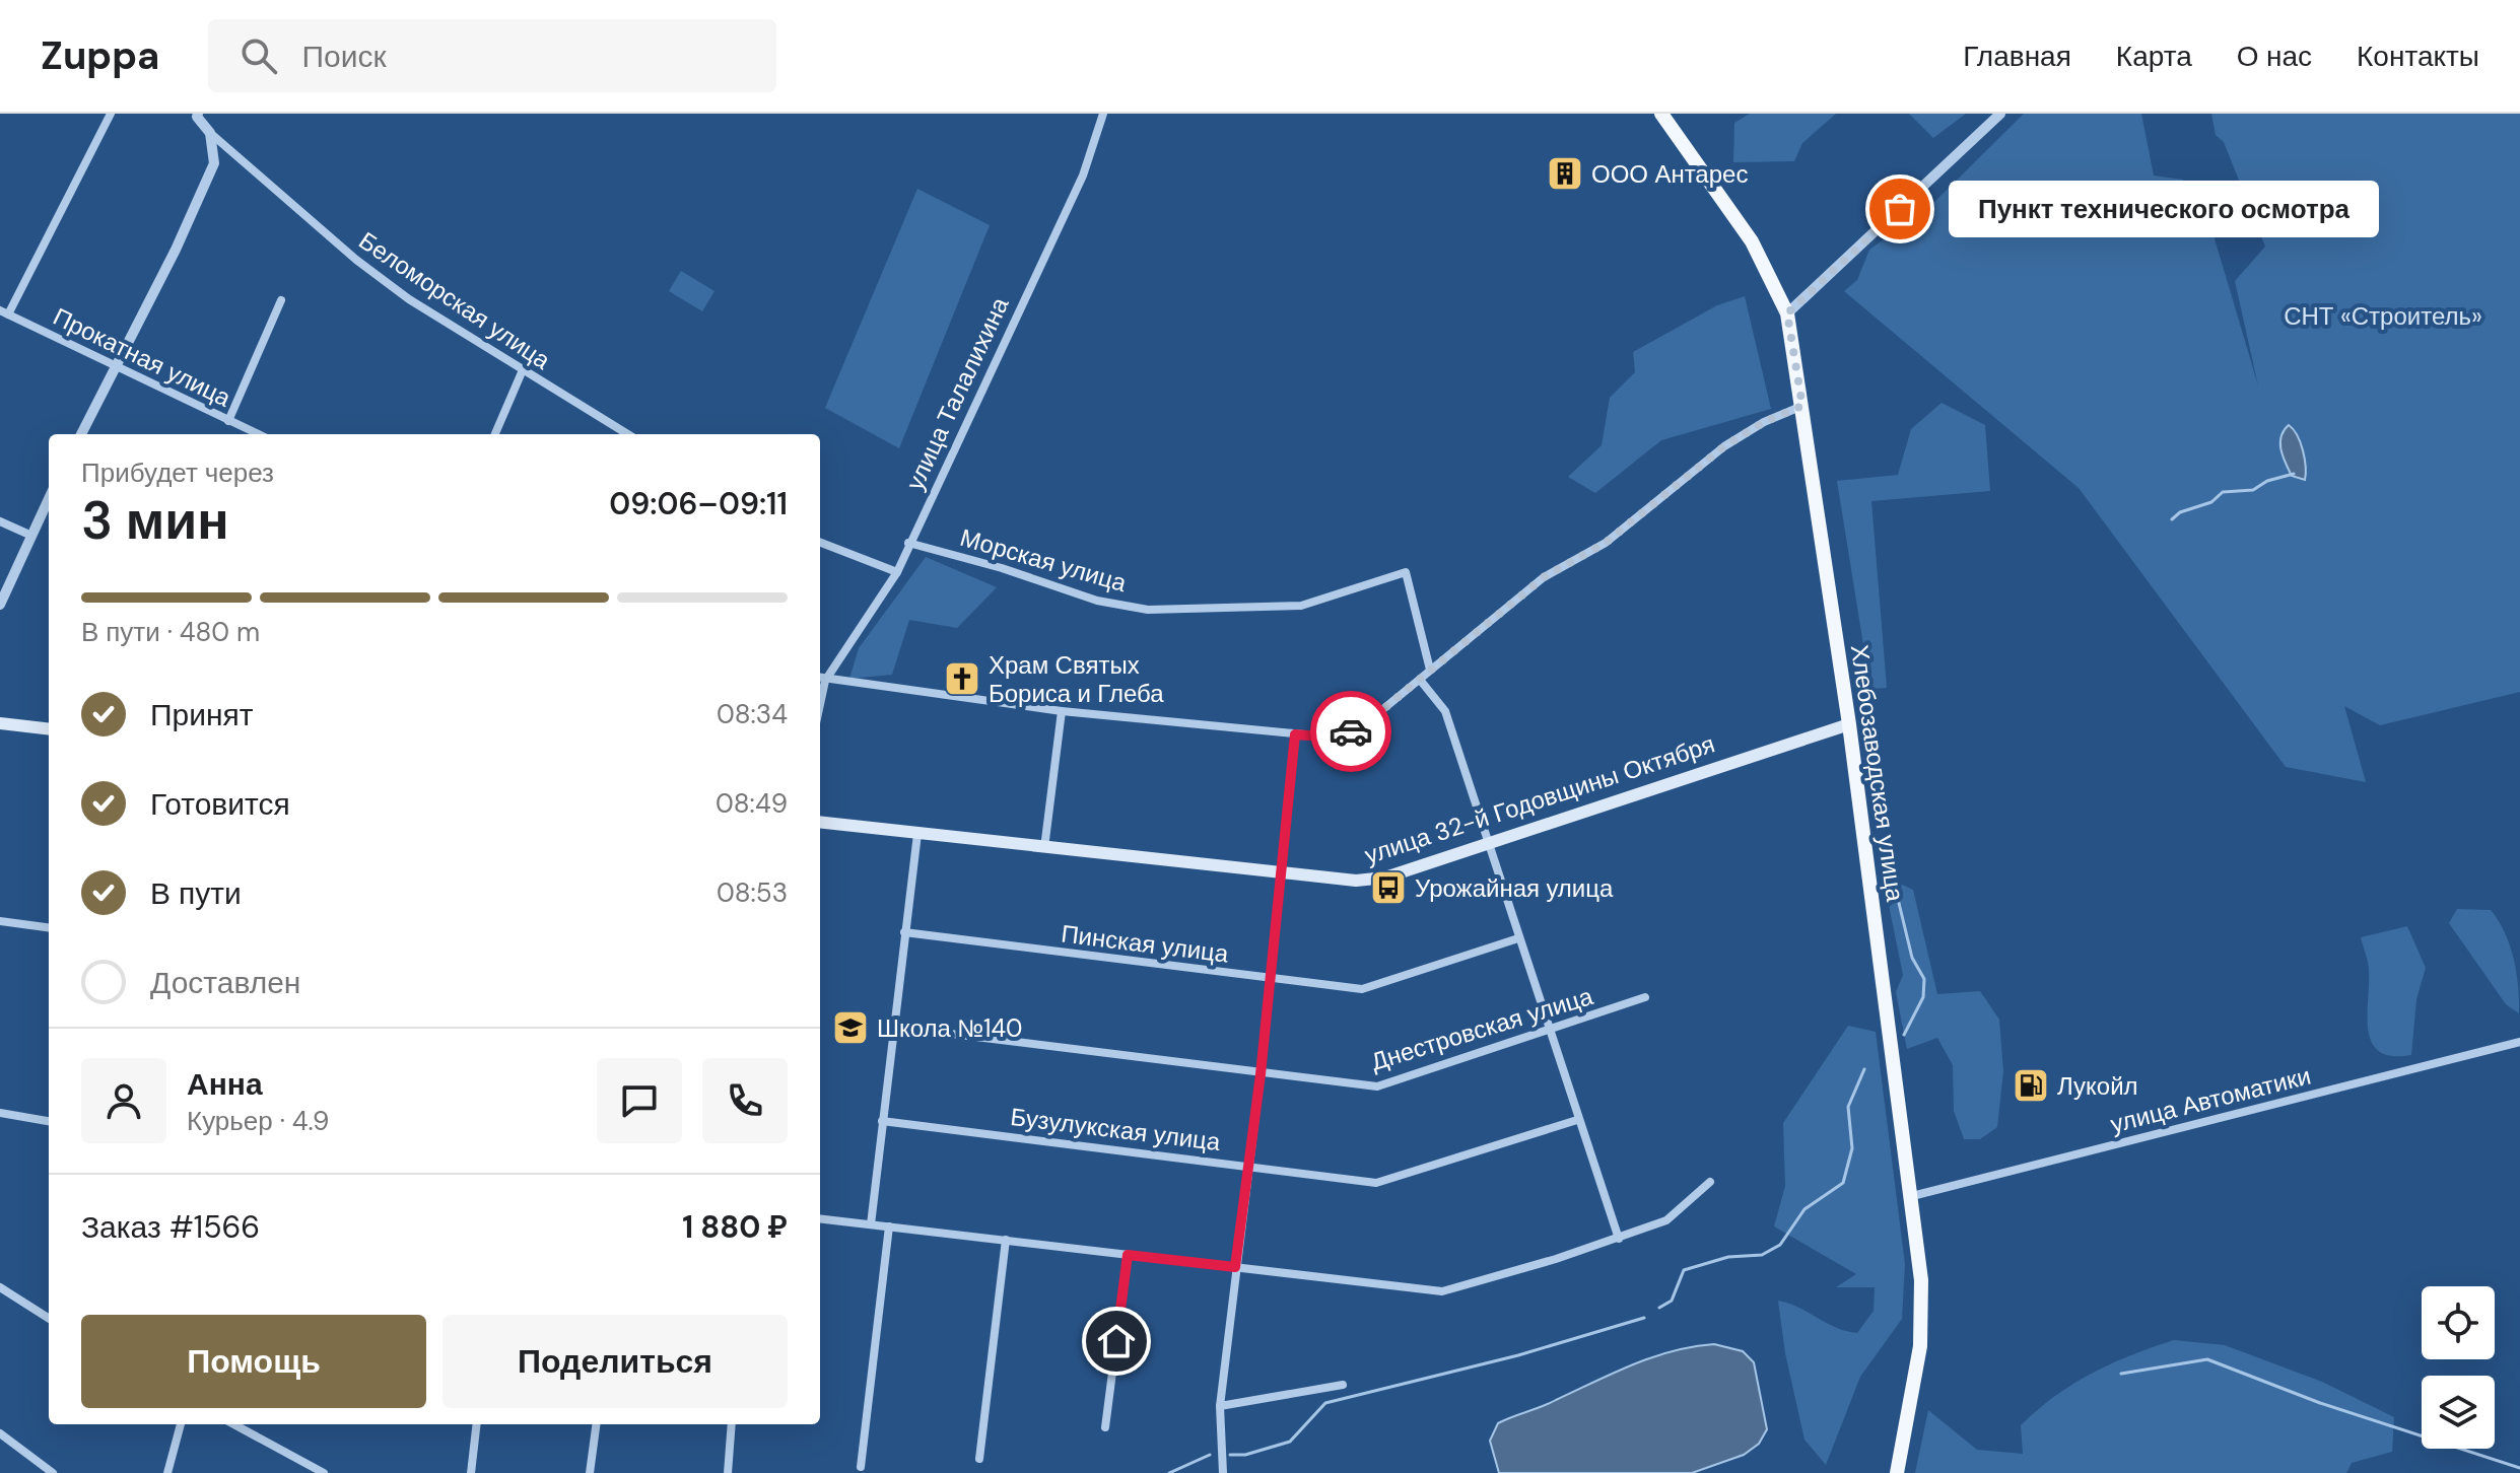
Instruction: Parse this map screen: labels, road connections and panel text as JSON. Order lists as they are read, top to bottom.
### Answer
{
  "streets": {
    "main road": ["Хлебозаводская улица", "улица 32-й Годовщины Октября"],
    "street": [
      "Беломорская улица",
      "Прокатная улица",
      "улица Талалихина",
      "Морская улица",
      "Пинская улица",
      "Днестровская улица",
      "улица Автоматики",
      "Бузулукская улица"
    ]
  },
  "crossings": [
    ["улица Талалихина", "Морская улица"],
    ["Хлебозаводская улица", "улица 32-й Годовщины Октября"],
    ["Хлебозаводская улица", "улица Автоматики"]
  ],
  "parks": ["СНТ «Строитель»"],
  "places": {
    "building": ["ООО Антарес"],
    "other": ["Пункт технического осмотра"],
    "church": ["Храм Святых Бориса и Глеба"],
    "bus stop": ["Урожайная улица"],
    "school or university": ["Школа №140"],
    "fuel station": ["Лукойл"]
  },
  "page": {
    "header": "Zuppa",
    "search": "Поиск",
    "nav": [
      "Главная",
      "Карта",
      "О нас",
      "Контакты"
    ],
    "bubble": "Пункт технического осмотра",
    "heading": ["3 мин", "Прибудет через", "09:06–09:11"],
    "panel": [
      "Анна",
      "Курьер · 4.9",
      "Заказ #1566",
      "1 880 ₽"
    ],
    "bar": "В пути · 480 m",
    "list": [
      ["Принят", "08:34"],
      ["Готовится", "08:49"],
      ["В пути", "08:53"],
      "Доставлен"
    ],
    "buttons": ["Помощь", "Поделиться"]
  }
}
